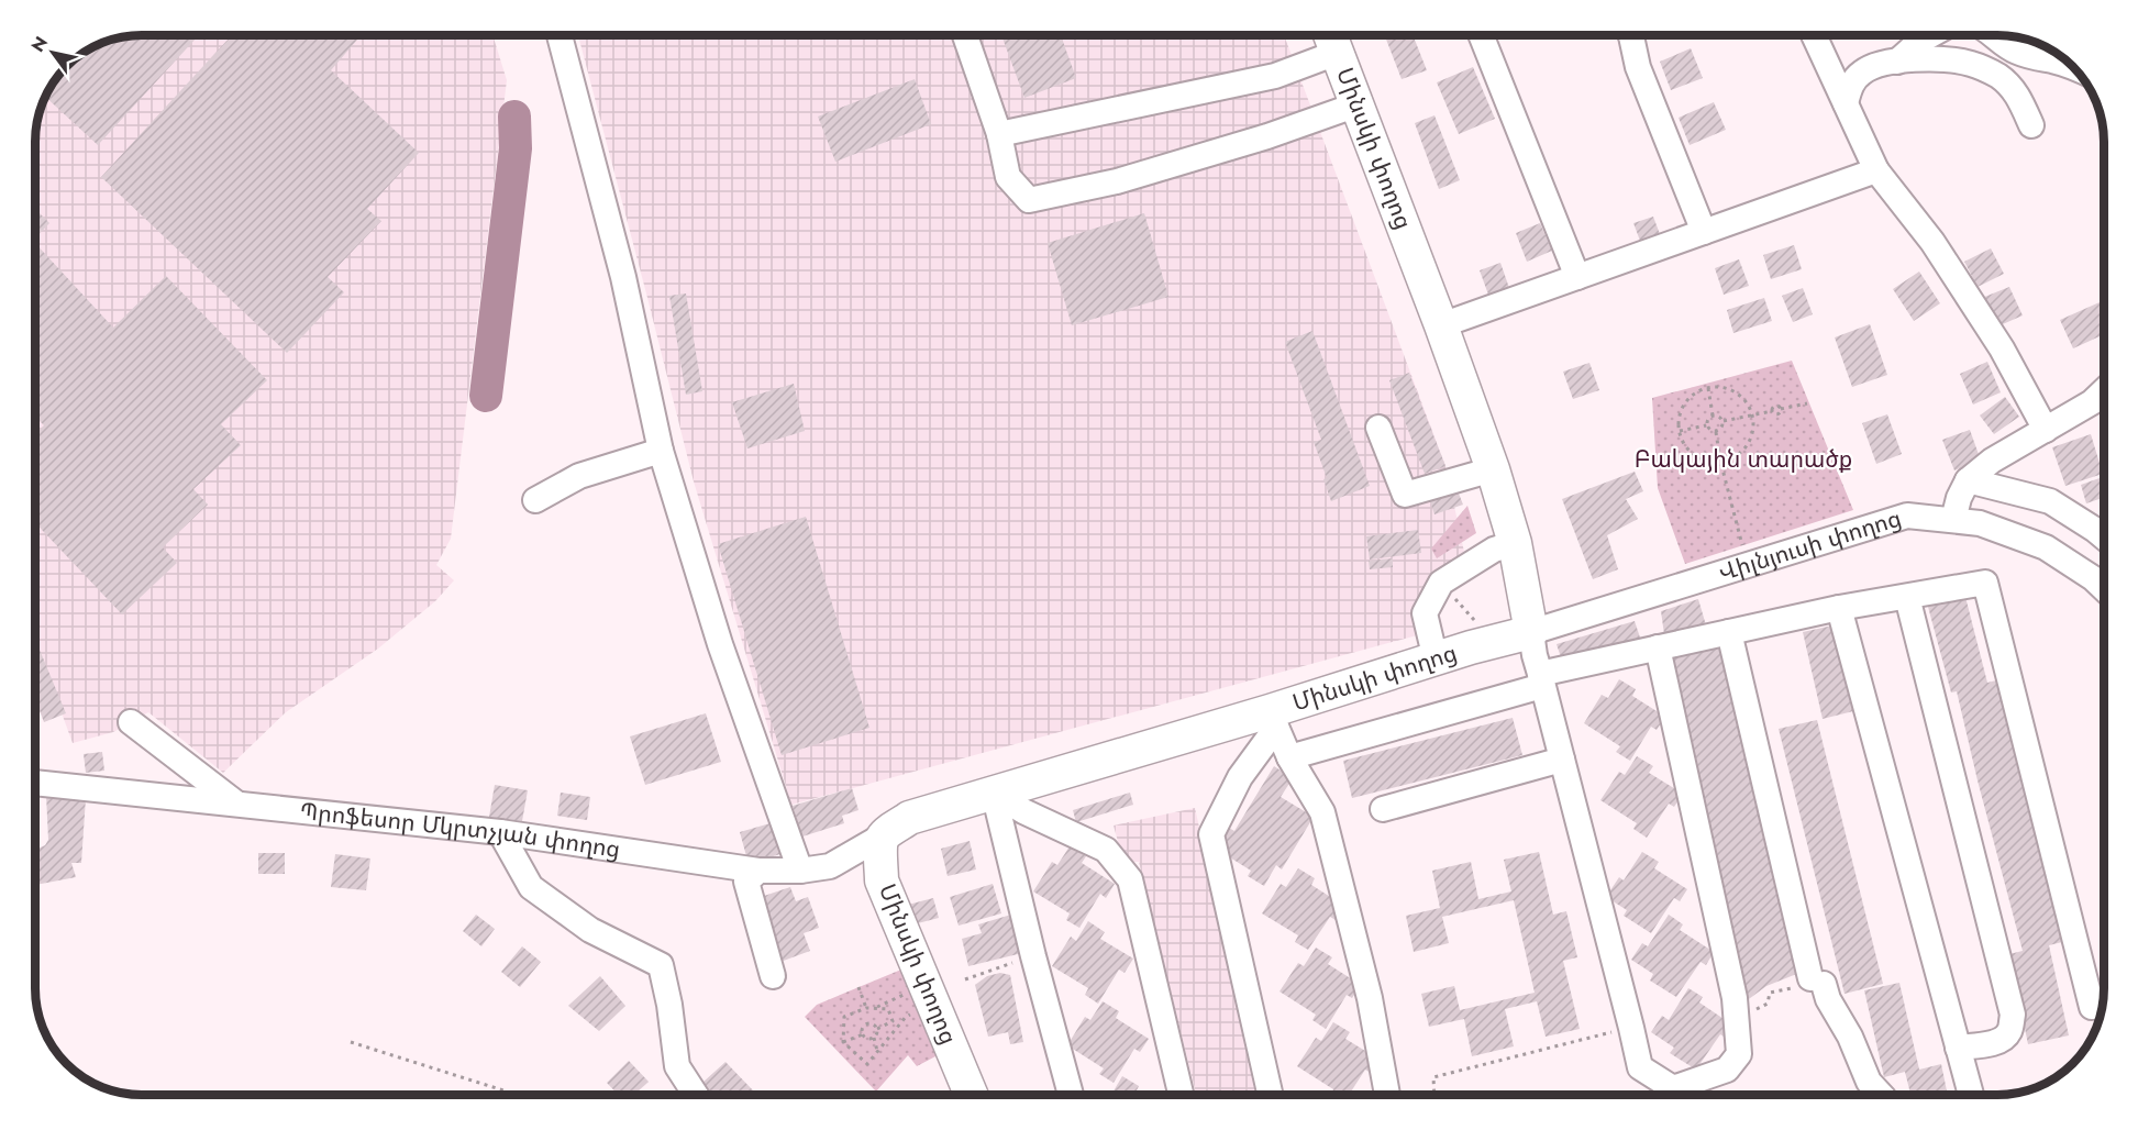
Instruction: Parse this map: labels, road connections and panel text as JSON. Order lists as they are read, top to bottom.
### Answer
{
  "streets": {
    "main road": ["Մինսկի փողոց"],
    "street": ["Վիլնյուսի փողոց", "Պրոֆեսոր Մկրտչյան փողոց"]
  },
  "crossings": [
    ["Մինսկի փողոց", "Վիլնյուսի փողոց"],
    ["Մինսկի փողոց", "Պրոֆեսոր Մկրտչյան փողոց"]
  ],
  "parks": ["Բակային տարածք"],
  "north": "top left"
}
